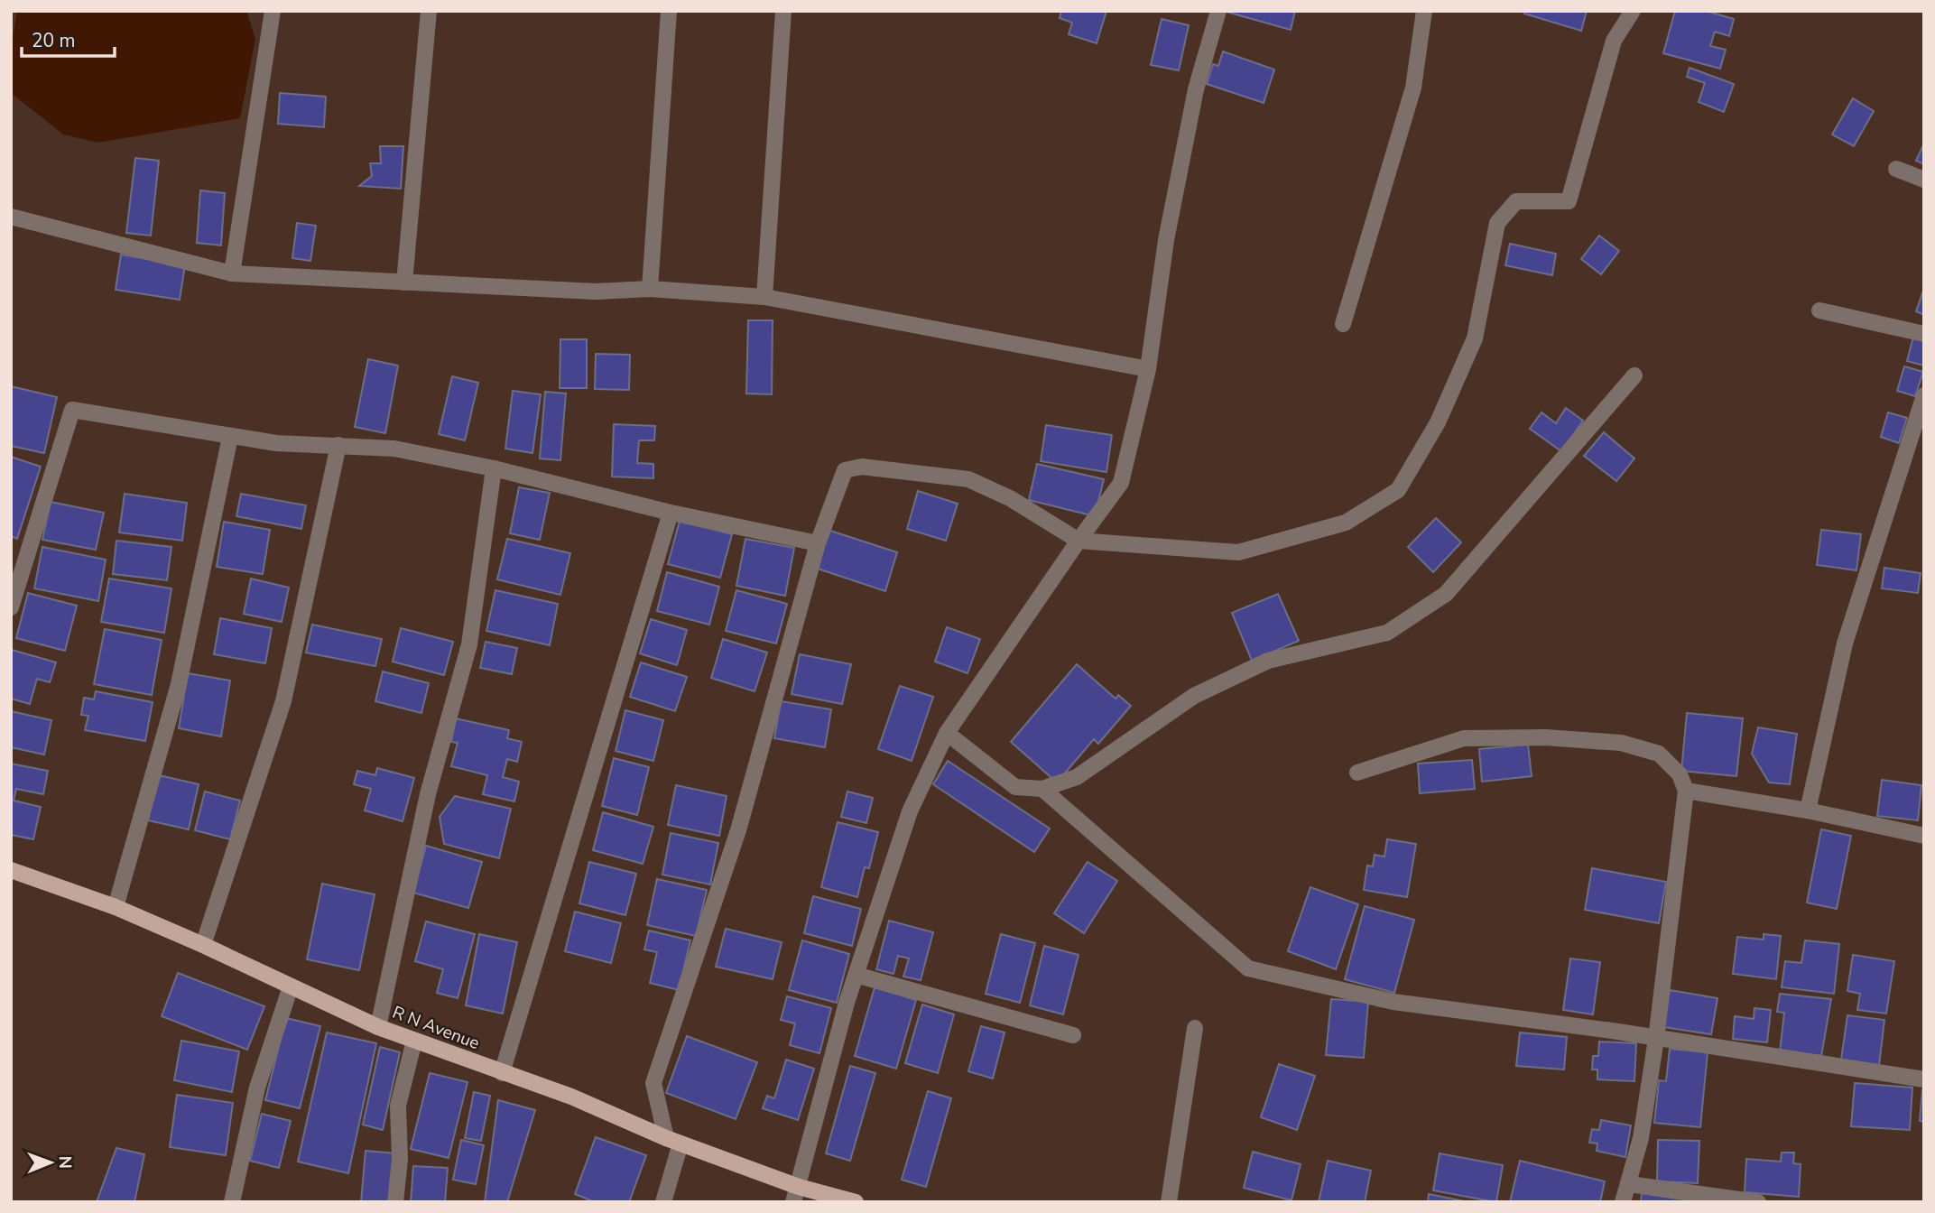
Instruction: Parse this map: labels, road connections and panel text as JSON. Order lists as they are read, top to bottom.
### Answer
{
  "streets": {
    "main road": ["R N Avenue"]
  },
  "scale_bar": "20 m",
  "north": "right"
}
